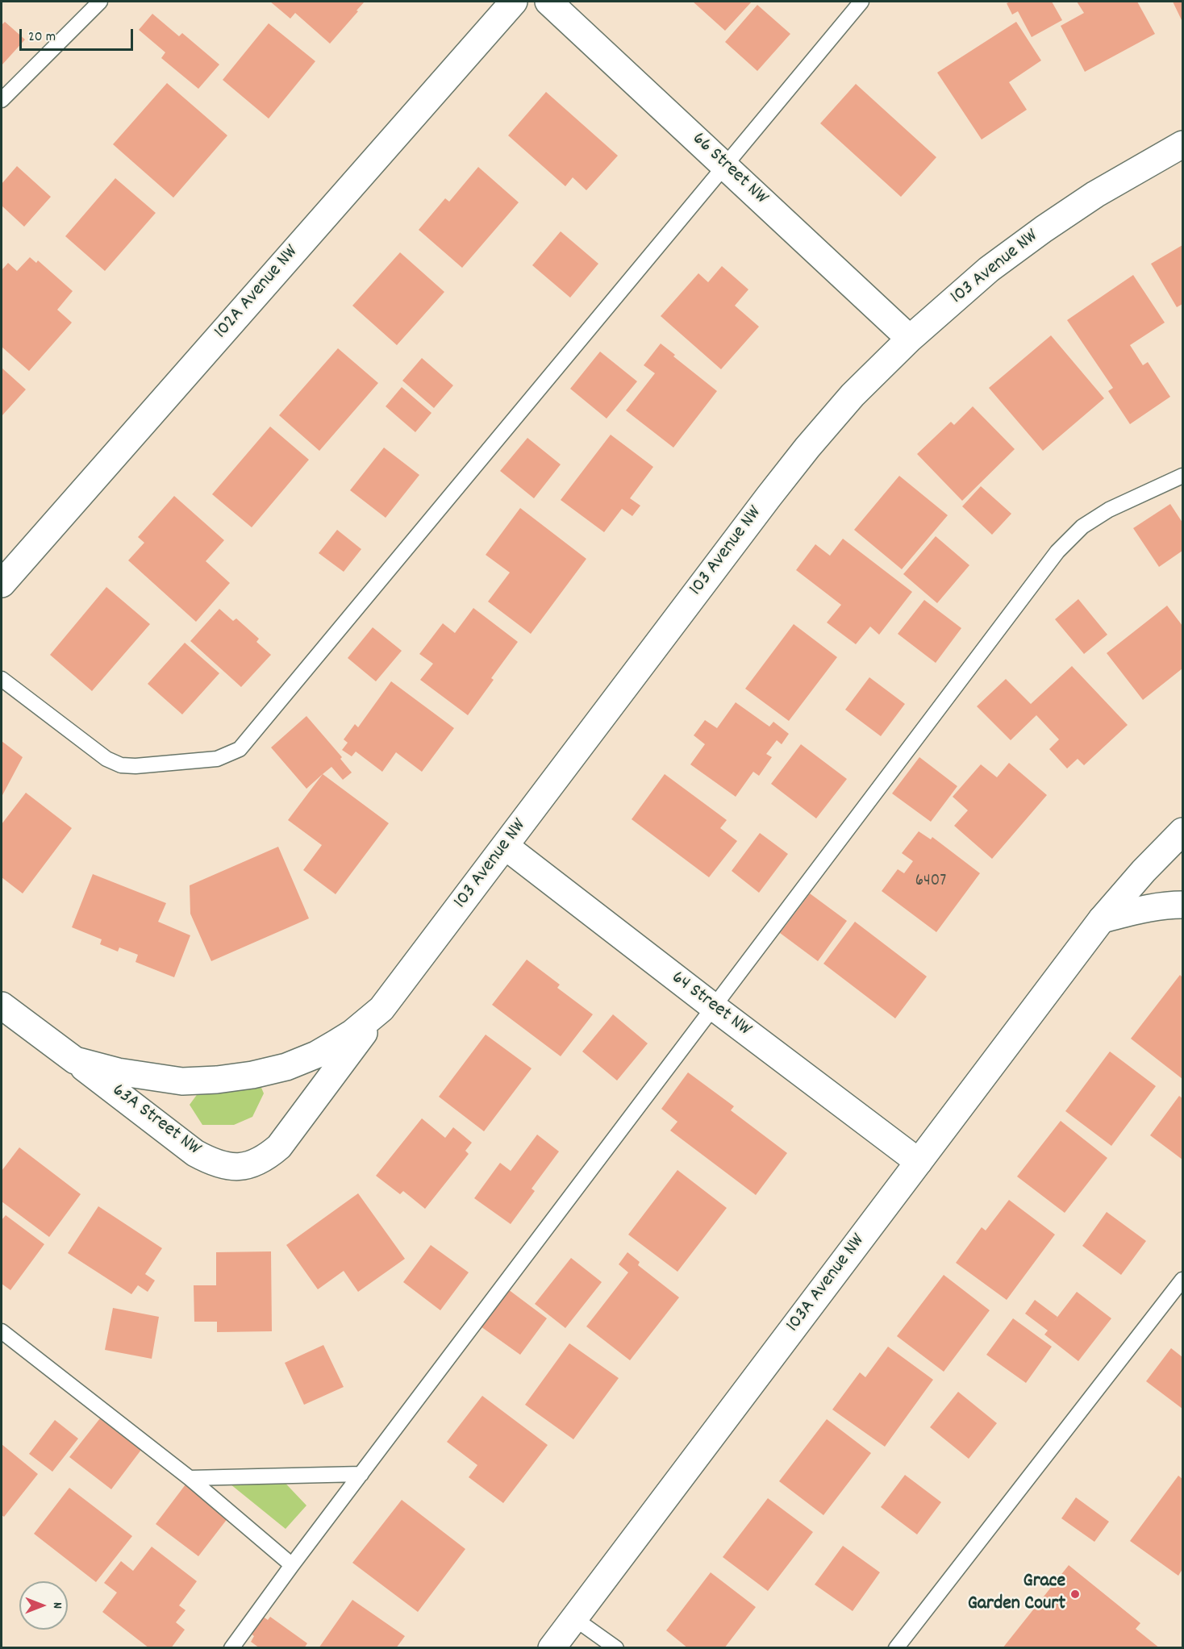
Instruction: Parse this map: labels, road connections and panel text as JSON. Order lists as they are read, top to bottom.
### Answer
{
  "streets": {
    "street": [
      "66 Street NW",
      "103 Avenue NW",
      "102A Avenue NW",
      "64 Street NW",
      "63A Street NW",
      "103A Avenue NW"
    ]
  },
  "crossings": [
    ["66 Street NW", "103 Avenue NW"],
    ["103 Avenue NW", "64 Street NW"],
    ["103 Avenue NW", "63A Street NW"],
    ["64 Street NW", "103A Avenue NW"]
  ],
  "places": ["Grace Garden Court"],
  "house_numbers": ["6407"],
  "scale_bar": "20 m",
  "north": "right"
}
